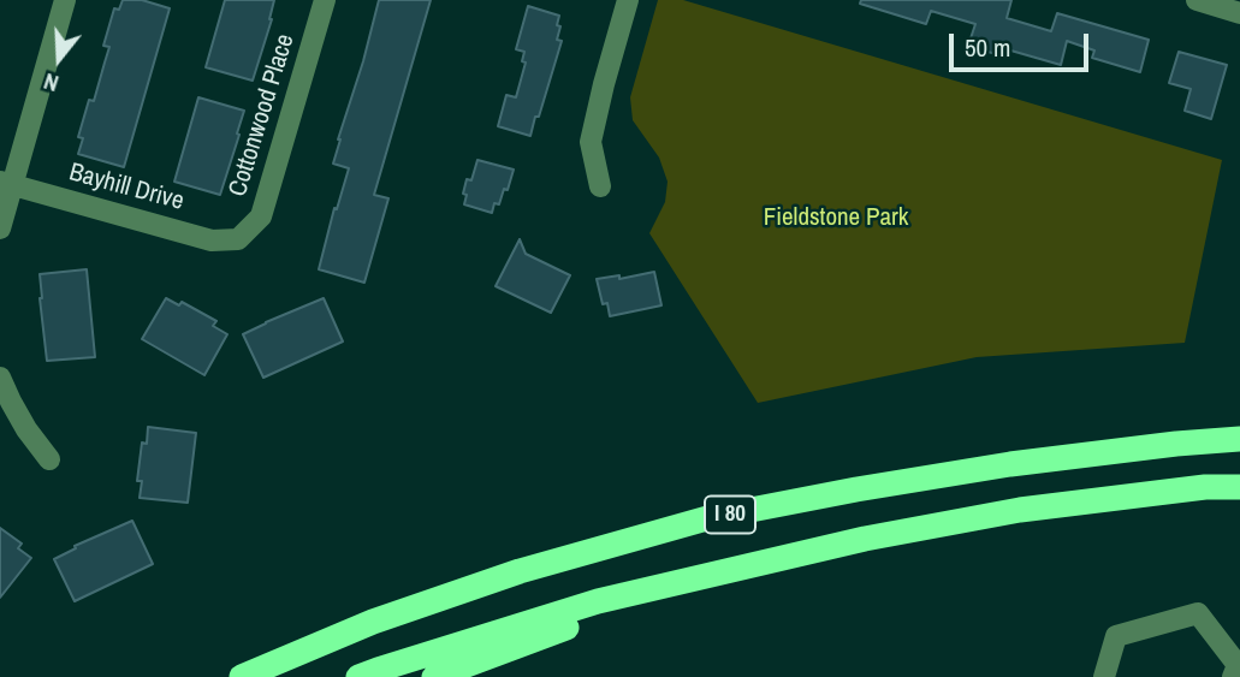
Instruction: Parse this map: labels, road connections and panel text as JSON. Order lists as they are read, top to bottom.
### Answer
{
  "streets": {
    "highway": ["I 80"],
    "street": ["Cottonwood Place", "Bayhill Drive"]
  },
  "crossings": [
    ["Cottonwood Place", "Bayhill Drive"]
  ],
  "parks": ["Fieldstone Park"],
  "scale_bar": "50 m",
  "north": "bottom"
}
